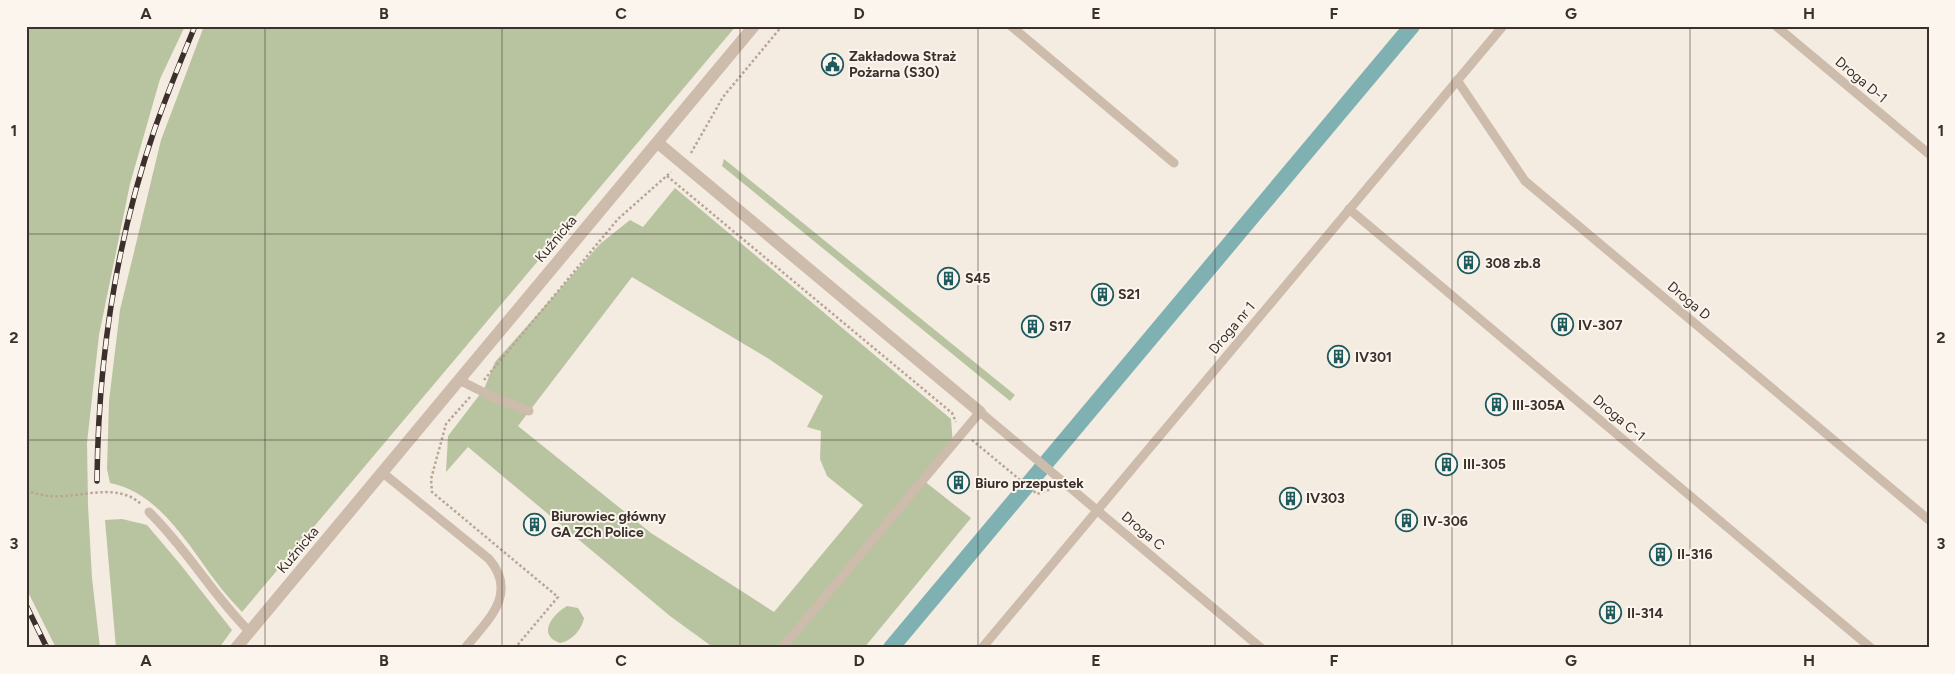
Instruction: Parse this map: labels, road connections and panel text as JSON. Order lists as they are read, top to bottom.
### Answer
{
  "streets": {
    "street": ["Kuźnicka"],
    "lane": [
      "Droga D-1",
      "Droga D",
      "Droga nr 1",
      "Droga C-1",
      "Droga C"
    ]
  },
  "crossings": [
    ["Droga D", "Droga nr 1"],
    ["Droga nr 1", "Droga C-1"],
    ["Droga nr 1", "Droga C"]
  ],
  "places": {
    "public building": ["Zakładowa Straż Pożarna (S30)"],
    "building": [
      "308 zb.8",
      "S45",
      "S21",
      "IV-307",
      "S17",
      "IV301",
      "III-305A",
      "III-305",
      "Biuro przepustek",
      "IV303",
      "IV-306",
      "Biurowiec główny GA ZCh Police",
      "II-316",
      "II-314"
    ]
  },
  "grid": {
    "columns": [
      "A",
      "B",
      "C",
      "D",
      "E",
      "F",
      "G",
      "H"
    ],
    "rows": ["1", "2", "3"]
  }
}
